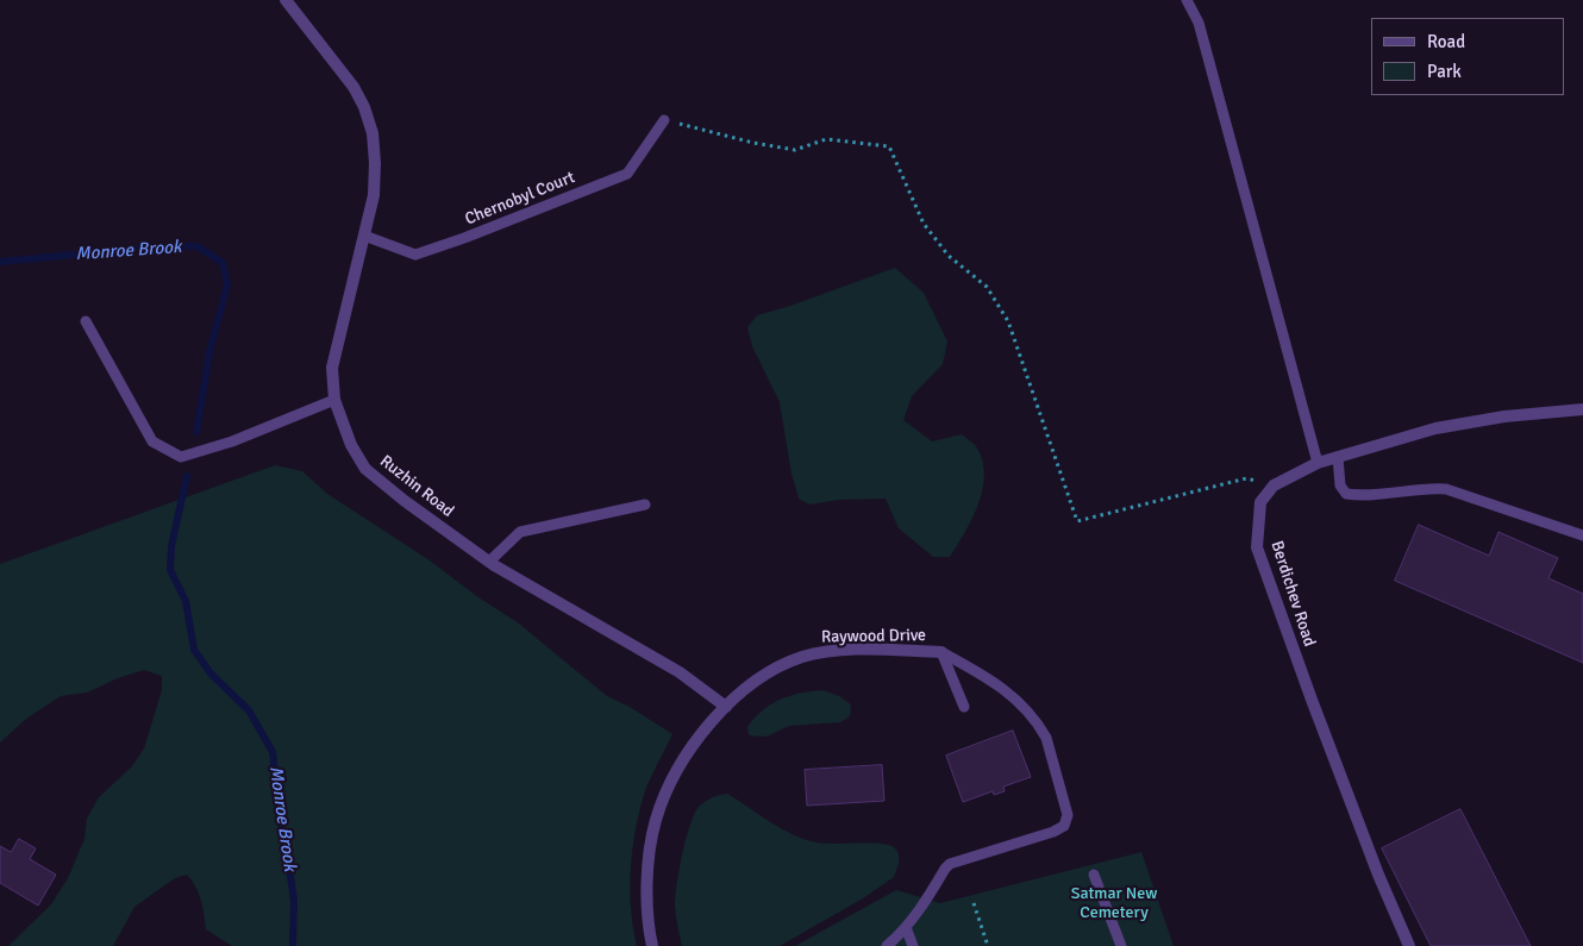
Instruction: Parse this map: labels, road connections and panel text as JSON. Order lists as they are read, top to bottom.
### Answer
{
  "streets": {
    "street": ["Ruzhin Road", "Berdichev Road", "Raywood Drive"],
    "lane": ["Chernobyl Court"]
  },
  "crossings": [
    ["Chernobyl Court", "Ruzhin Road"],
    ["Ruzhin Road", "Raywood Drive"]
  ],
  "water": ["Monroe Brook"],
  "parks": ["Satmar New Cemetery"],
  "legend": ["Road", "Park"]
}
